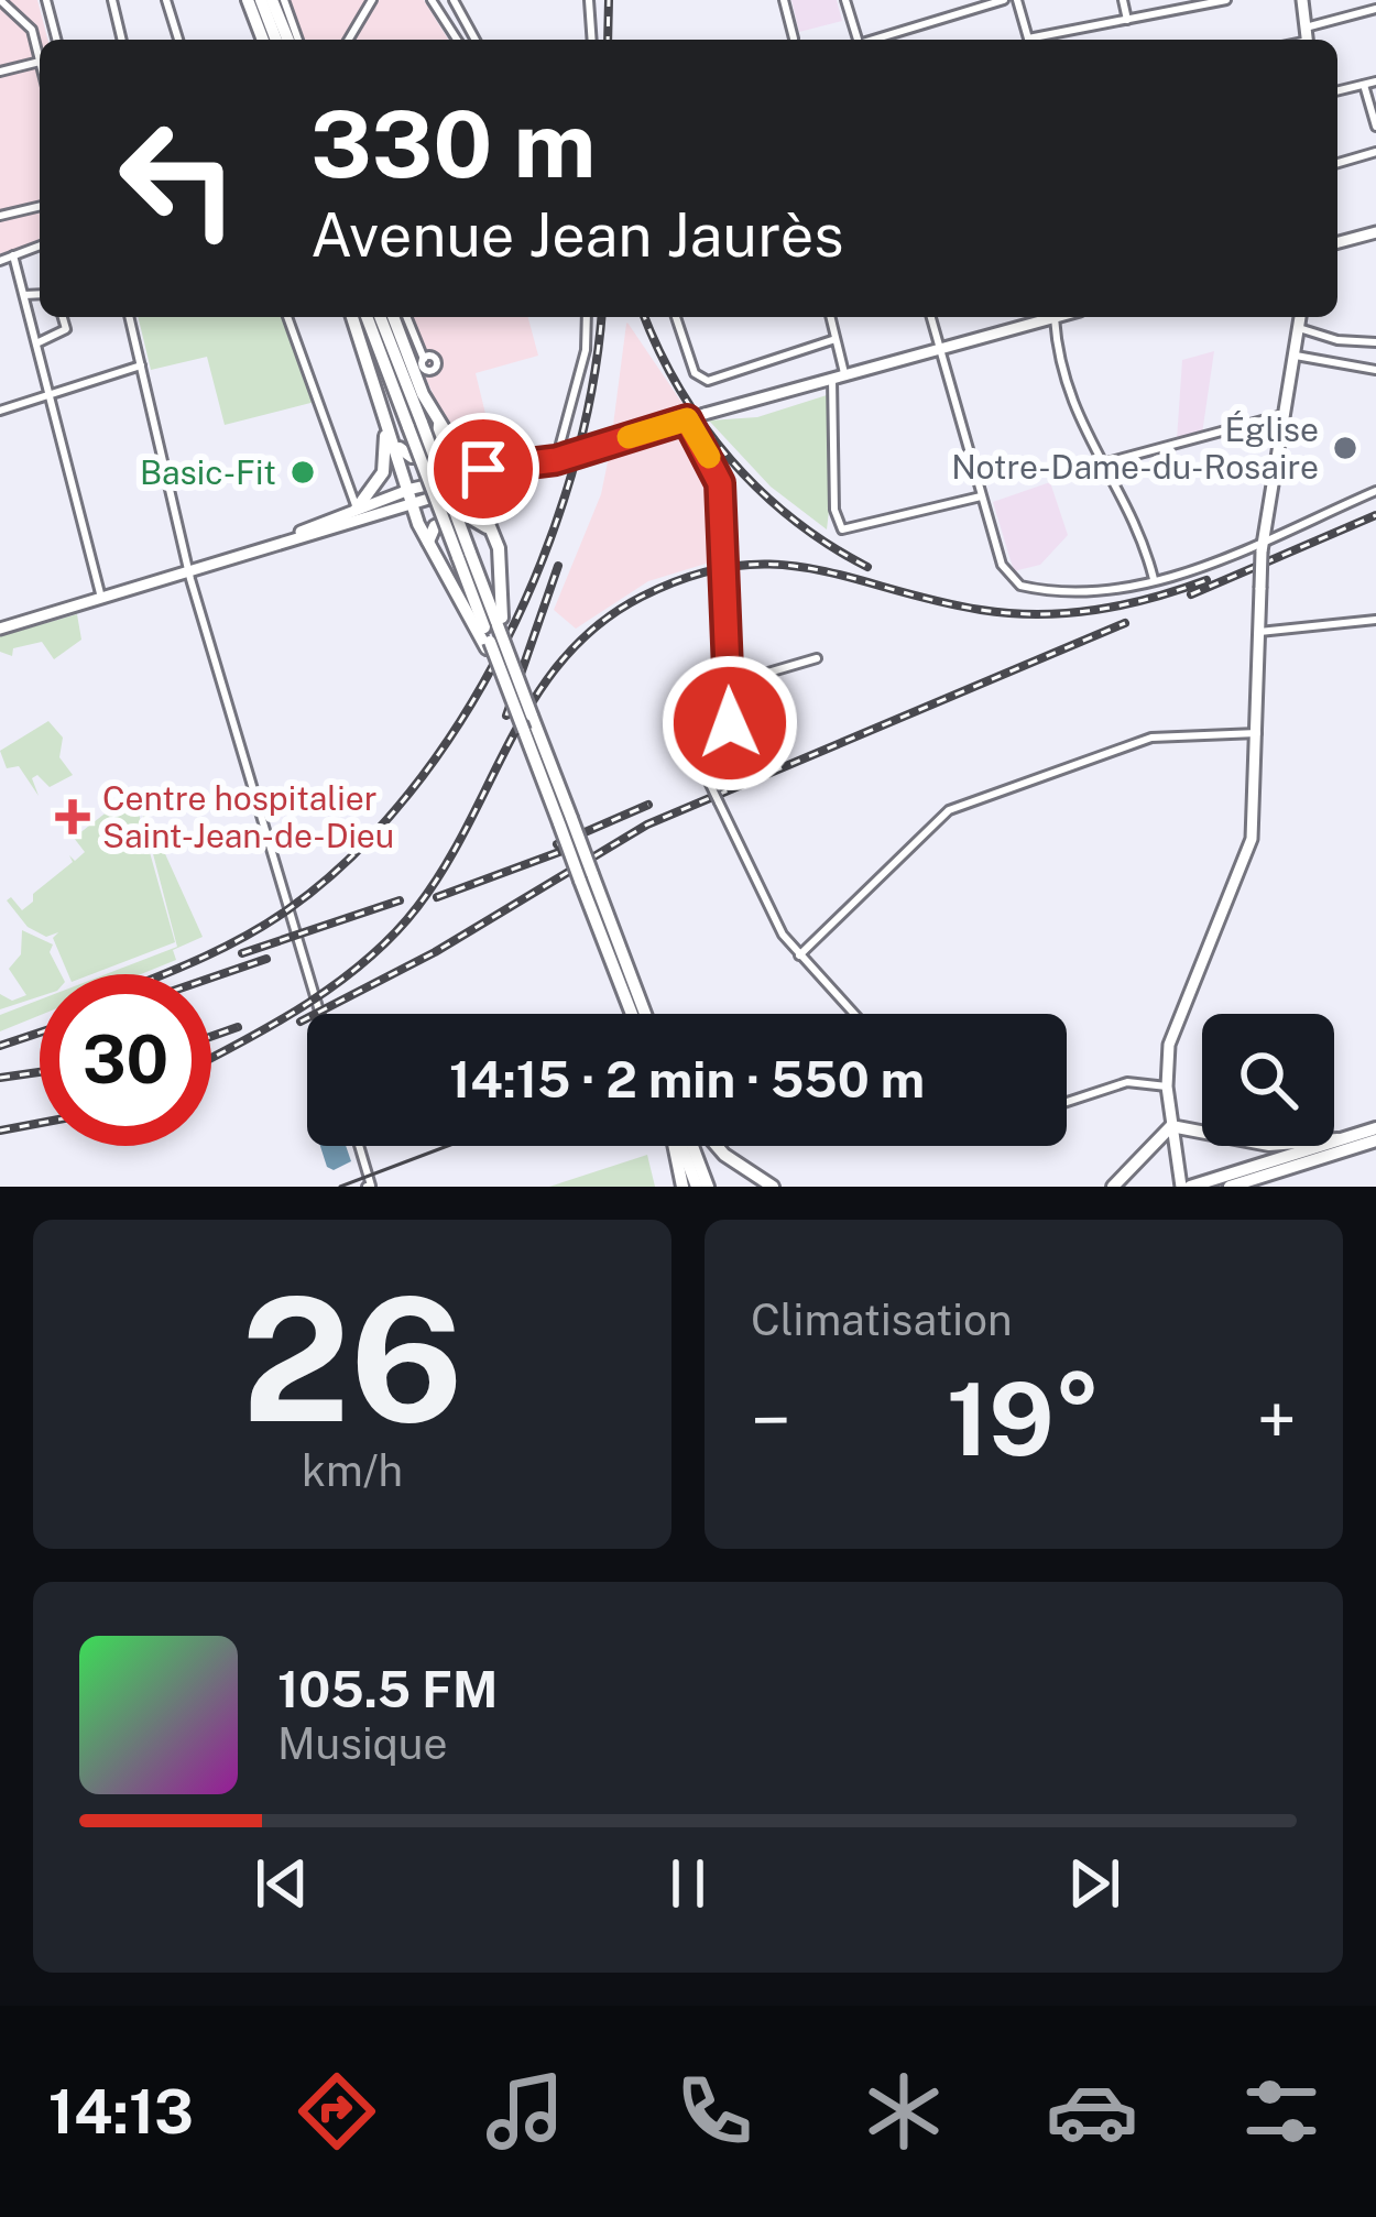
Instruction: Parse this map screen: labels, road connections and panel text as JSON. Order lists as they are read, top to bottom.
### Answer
{
  "places": {
    "other": ["Église Notre-Dame-du-Rosaire", "Basic-Fit"],
    "health": ["Centre hospitalier Saint-Jean-de-Dieu"]
  },
  "page": {
    "turn": ["330 m", "Avenue Jean Jaurès"],
    "limit": "30",
    "trip": "14:15 · 2 min · 550 m",
    "tile": [
      ["26", "km/h"],
      "Climatisation"
    ],
    "heat": ["−", "19°", "+"],
    "song": ["105.5 FM", "Musique"],
    "tabs": "14:13"
  }
}
